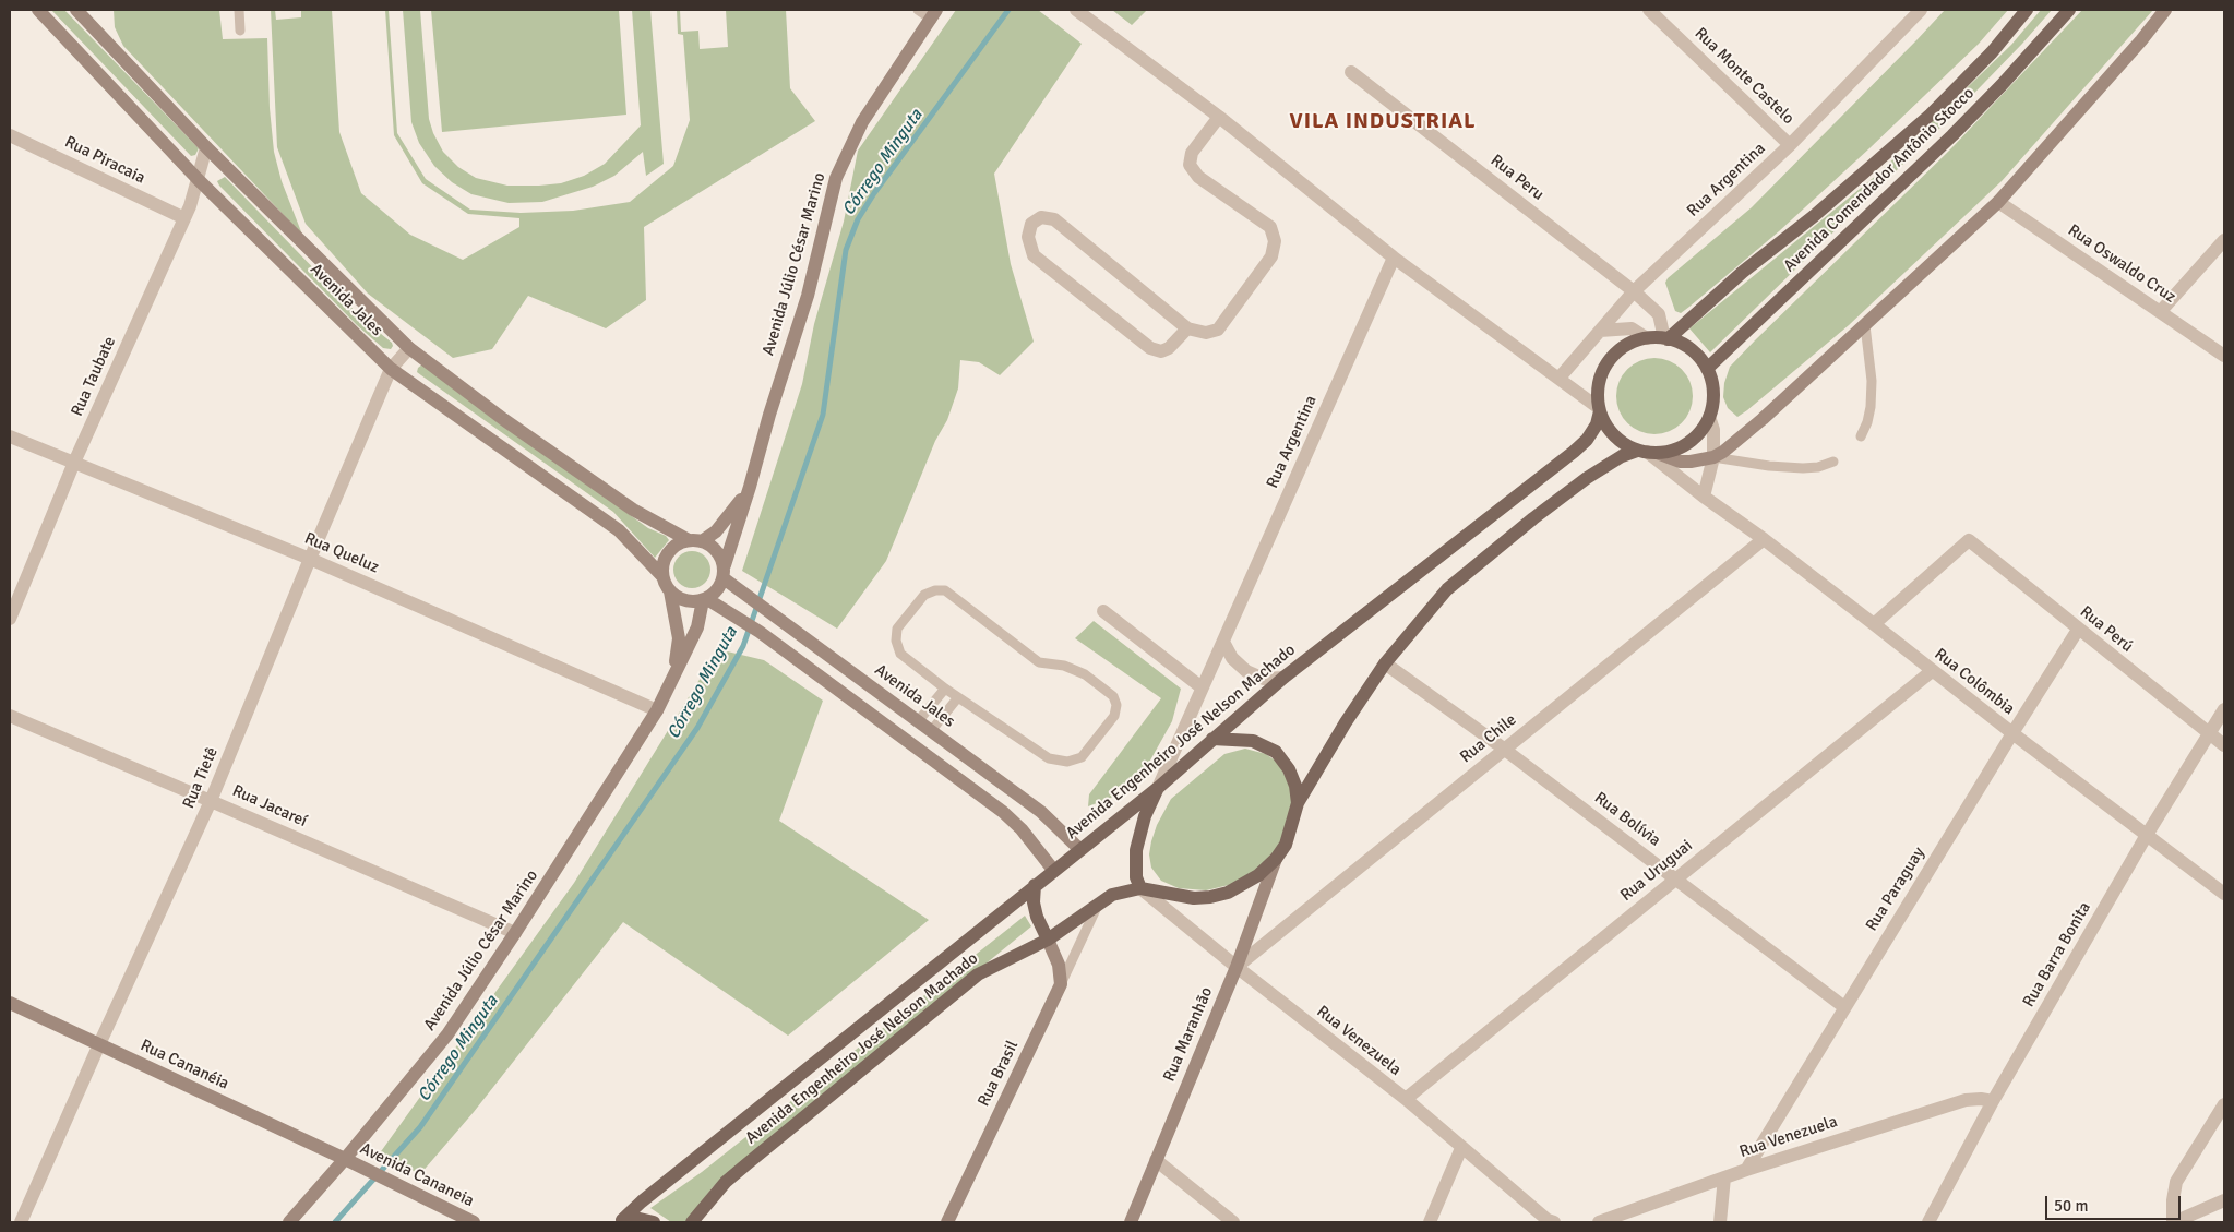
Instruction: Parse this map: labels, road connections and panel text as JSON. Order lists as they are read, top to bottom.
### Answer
{
  "streets": {
    "main road": ["Avenida Comendador Antônio Stocco", "Avenida Engenheiro José Nelson Machado"],
    "street": [
      "Rua Monte Castelo",
      "Rua Piracaia",
      "Rua Peru",
      "Rua Argentina",
      "Avenida Júlio César Marino",
      "Rua Oswaldo Cruz",
      "Avenida Jales",
      "Rua Taubate",
      "Rua Queluz",
      "Rua Perú",
      "Rua Colômbia",
      "Rua Chile",
      "Rua Tietê",
      "Rua Jacareí",
      "Rua Bolívia",
      "Rua Uruguai",
      "Rua Paraguay",
      "Rua Barra Bonita",
      "Rua Maranhão",
      "Rua Venezuela",
      "Rua Cananéia",
      "Rua Brasil",
      "Avenida Cananeia"
    ]
  },
  "crossings": [
    ["Rua Monte Castelo", "Rua Argentina"],
    ["Rua Piracaia", "Rua Taubate"],
    ["Rua Peru", "Rua Argentina"],
    ["Rua Peru", "Avenida Comendador Antônio Stocco"],
    ["Rua Peru", "Rua Colômbia"],
    ["Rua Peru", "Avenida Engenheiro José Nelson Machado"],
    ["Rua Argentina", "Avenida Engenheiro José Nelson Machado"],
    ["Rua Argentina", "Rua Maranhão"],
    ["Rua Argentina", "Rua Venezuela"],
    ["Avenida Comendador Antônio Stocco", "Rua Colômbia"],
    ["Avenida Comendador Antônio Stocco", "Avenida Engenheiro José Nelson Machado"],
    ["Avenida Júlio César Marino", "Avenida Jales"],
    ["Avenida Júlio César Marino", "Rua Queluz"],
    ["Avenida Júlio César Marino", "Rua Jacareí"],
    ["Avenida Júlio César Marino", "Rua Cananéia"],
    ["Avenida Júlio César Marino", "Avenida Cananeia"],
    ["Avenida Jales", "Rua Taubate"],
    ["Avenida Jales", "Avenida Engenheiro José Nelson Machado"],
    ["Avenida Jales", "Rua Tietê"],
    ["Rua Taubate", "Rua Queluz"],
    ["Rua Queluz", "Rua Tietê"],
    ["Rua Perú", "Rua Colômbia"],
    ["Rua Perú", "Rua Paraguay"],
    ["Rua Perú", "Rua Barra Bonita"],
    ["Rua Colômbia", "Rua Chile"],
    ["Rua Colômbia", "Avenida Engenheiro José Nelson Machado"],
    ["Rua Colômbia", "Rua Uruguai"],
    ["Rua Colômbia", "Rua Paraguay"],
    ["Rua Colômbia", "Rua Barra Bonita"],
    ["Rua Chile", "Rua Bolívia"],
    ["Rua Chile", "Rua Maranhão"],
    ["Rua Chile", "Rua Venezuela"],
    ["Avenida Engenheiro José Nelson Machado", "Rua Bolívia"],
    ["Avenida Engenheiro José Nelson Machado", "Rua Maranhão"],
    ["Avenida Engenheiro José Nelson Machado", "Rua Venezuela"],
    ["Rua Tietê", "Rua Jacareí"],
    ["Rua Tietê", "Rua Cananéia"],
    ["Rua Bolívia", "Rua Uruguai"],
    ["Rua Bolívia", "Rua Paraguay"],
    ["Rua Uruguai", "Rua Venezuela"],
    ["Rua Paraguay", "Rua Venezuela"],
    ["Rua Barra Bonita", "Rua Venezuela"],
    ["Rua Maranhão", "Rua Venezuela"],
    ["Rua Cananéia", "Avenida Cananeia"]
  ],
  "districts": ["VILA INDUSTRIAL"],
  "water": ["Córrego Minguta"],
  "scale_bar": "50 m"
}
